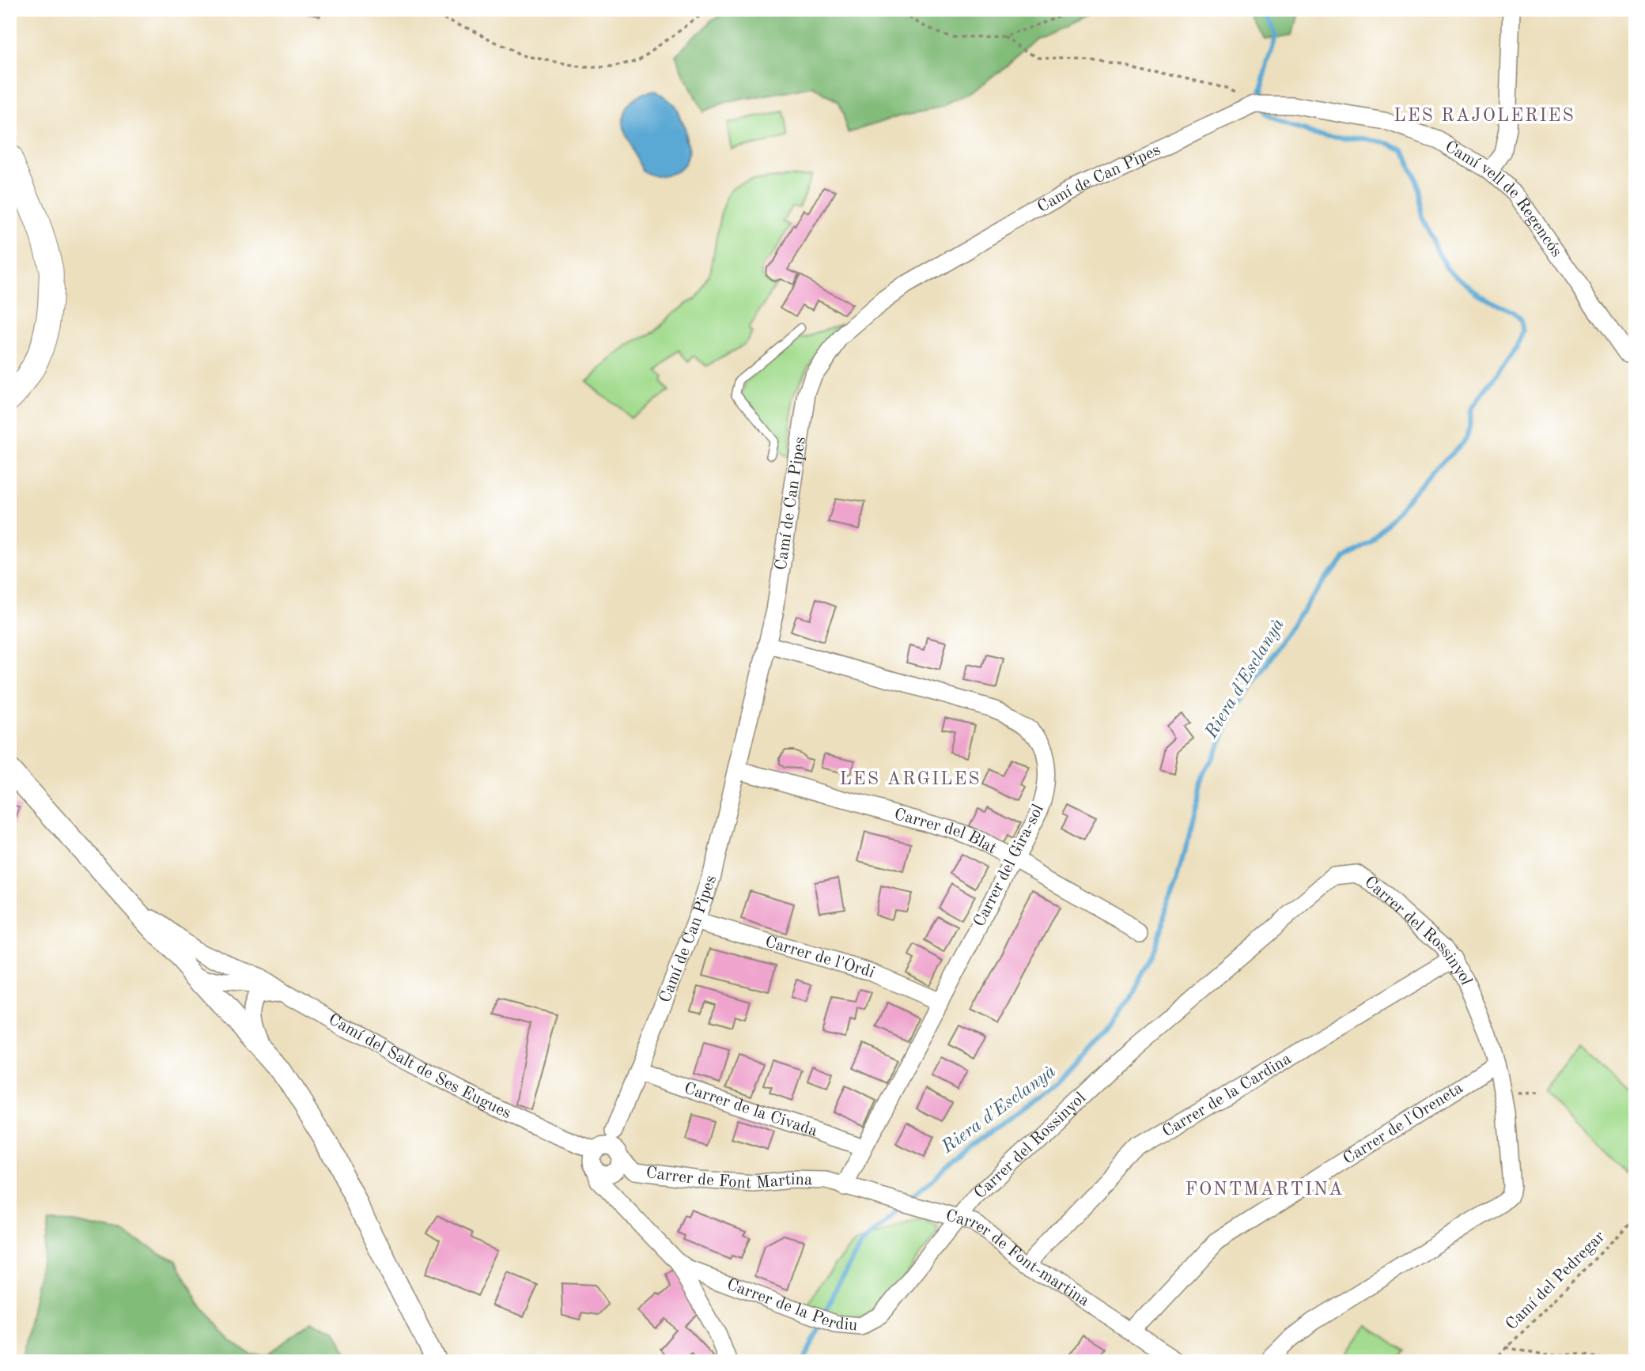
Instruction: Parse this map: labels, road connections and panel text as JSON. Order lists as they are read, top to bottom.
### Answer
{
  "streets": {
    "street": [
      "Camí de Can Pipes",
      "Camí vell de Regencós",
      "Carrer del Blat",
      "Carrer del Gira-sol",
      "Carrer del Rossinyol",
      "Carrer de l'Ordi",
      "Camí del Salt de Ses Eugues",
      "Carrer de la Cardina",
      "Carrer de la Civada",
      "Carrer de l'Oreneta",
      "Carrer de Font Martina",
      "Carrer de Font-martina",
      "Carrer de la Perdiu"
    ],
    "path": ["Camí del Pedregar"]
  },
  "crossings": [
    ["Camí de Can Pipes", "Camí vell de Regencós"],
    ["Camí de Can Pipes", "Carrer del Blat"],
    ["Camí de Can Pipes", "Carrer del Gira-sol"],
    ["Camí de Can Pipes", "Carrer de l'Ordi"],
    ["Camí de Can Pipes", "Camí del Salt de Ses Eugues"],
    ["Camí de Can Pipes", "Carrer de la Civada"],
    ["Camí de Can Pipes", "Carrer de Font Martina"],
    ["Carrer del Blat", "Carrer del Gira-sol"],
    ["Carrer del Gira-sol", "Carrer de l'Ordi"],
    ["Carrer del Gira-sol", "Carrer de la Civada"],
    ["Carrer del Gira-sol", "Carrer de Font Martina"],
    ["Carrer del Gira-sol", "Carrer de Font-martina"],
    ["Carrer del Rossinyol", "Carrer de la Cardina"],
    ["Carrer del Rossinyol", "Carrer de l'Oreneta"],
    ["Carrer del Rossinyol", "Carrer de Font-martina"],
    ["Carrer del Rossinyol", "Carrer de la Perdiu"],
    ["Camí del Salt de Ses Eugues", "Carrer de Font Martina"],
    ["Carrer de la Cardina", "Carrer de Font-martina"],
    ["Carrer de l'Oreneta", "Carrer de Font-martina"],
    ["Carrer de Font Martina", "Carrer de Font-martina"],
    ["Carrer de Font-martina", "Carrer de la Perdiu"]
  ],
  "districts": ["LES RAJOLERIES", "LES ARGILES", "FONTMARTINA"],
  "water": ["Riera d'Esclanyà"]
}
